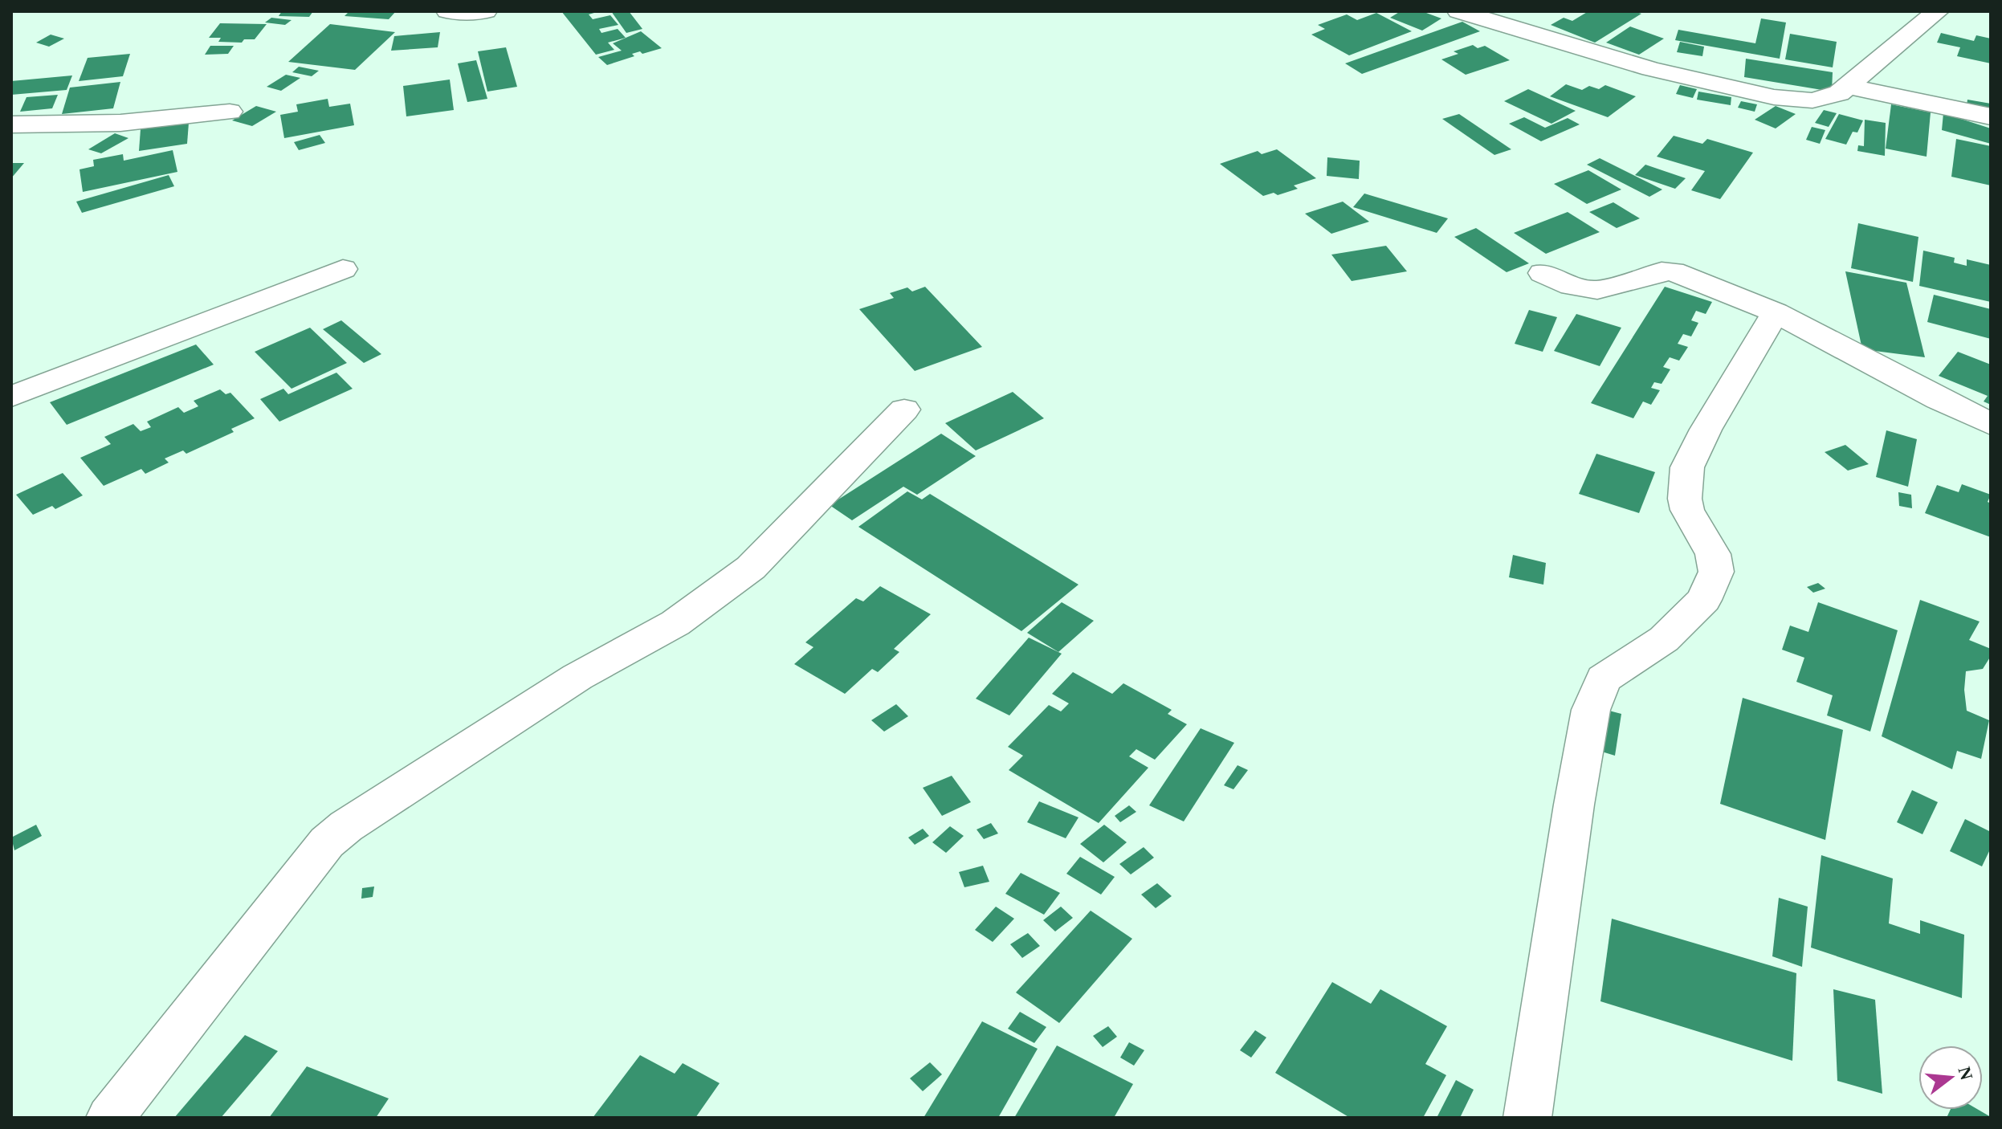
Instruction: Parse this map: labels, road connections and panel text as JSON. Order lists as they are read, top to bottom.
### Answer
{
  "north": "right"
}
